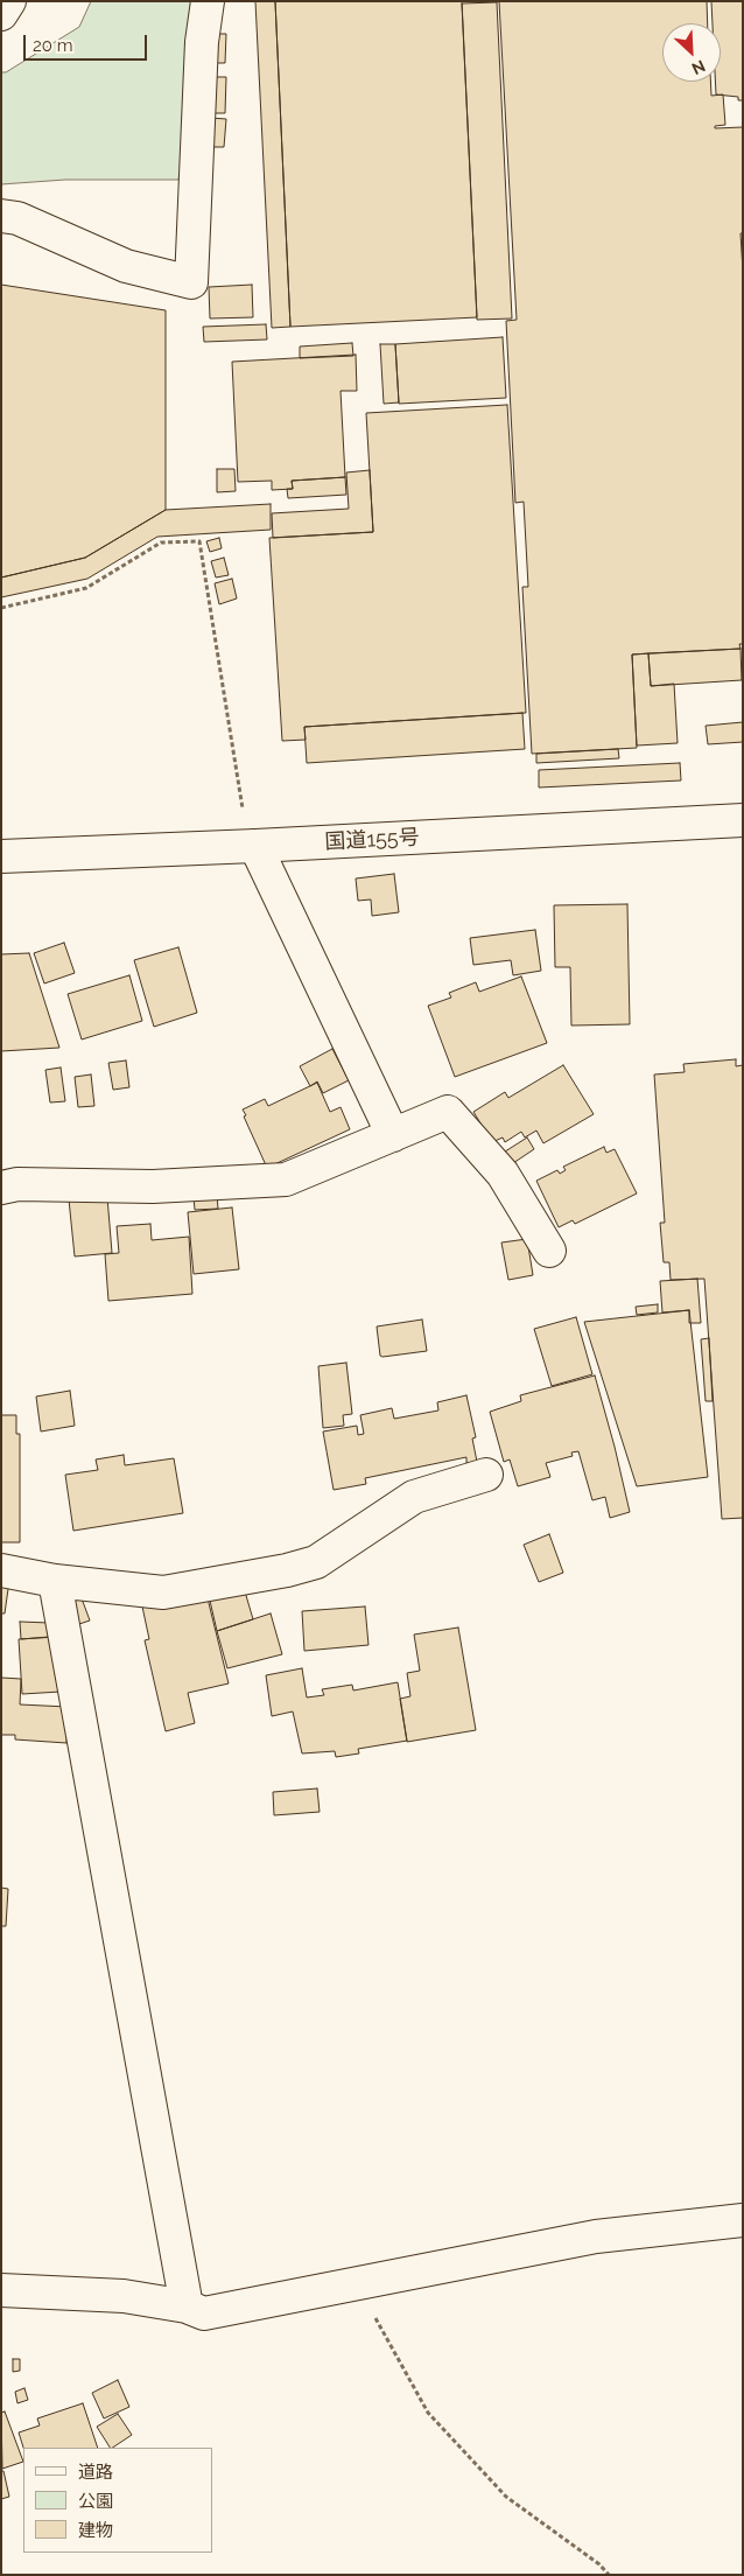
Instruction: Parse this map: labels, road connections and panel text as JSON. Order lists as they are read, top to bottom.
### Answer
{
  "streets": {
    "main road": ["国道155号"]
  },
  "legend": ["道路", "公園", "建物"],
  "scale_bar": "20 m",
  "north": "bottom right"
}
